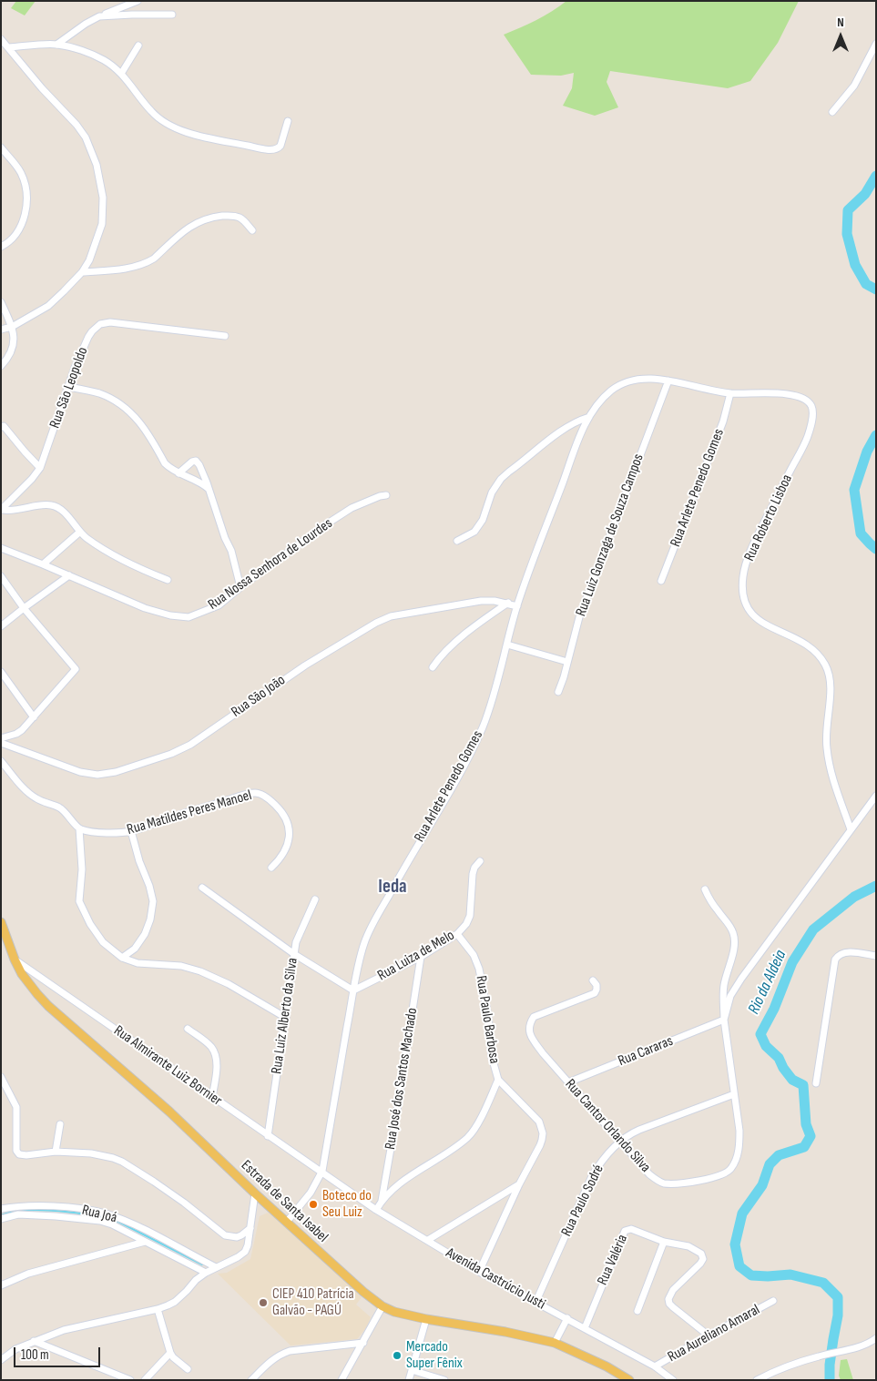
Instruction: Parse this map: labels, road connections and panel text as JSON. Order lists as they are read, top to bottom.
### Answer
{
  "streets": {
    "main road": ["Estrada de Santa Isabel"],
    "street": [
      "Rua São Leopoldo",
      "Rua Arlete Penedo Gomes",
      "Rua Roberto Lisboa",
      "Rua Luiz Gonzaga de Souza Campos",
      "Rua Nossa Senhora de Lourdes",
      "Rua São João",
      "Rua Matildes Peres Manoel",
      "Rua Luiza de Melo",
      "Rua Luiz Alberto da Silva",
      "Rua Paulo Barbosa",
      "Rua Cararas",
      "Rua Almirante Luiz Bornier",
      "Rua José dos Santos Machado",
      "Rua Cantor Orlando Silva",
      "Rua Paulo Sodré",
      "Rua Joá",
      "Rua Valéria",
      "Avenida Castrúcio Justi",
      "Rua Aureliano Amaral"
    ]
  },
  "crossings": [
    ["Rua Arlete Penedo Gomes", "Rua Roberto Lisboa"],
    ["Rua Arlete Penedo Gomes", "Rua Luiz Gonzaga de Souza Campos"],
    ["Rua Arlete Penedo Gomes", "Rua São João"],
    ["Rua Arlete Penedo Gomes", "Rua Luiza de Melo"],
    ["Rua Arlete Penedo Gomes", "Rua Almirante Luiz Bornier"],
    ["Rua Arlete Penedo Gomes", "Estrada de Santa Isabel"],
    ["Rua Arlete Penedo Gomes", "Avenida Castrúcio Justi"],
    ["Rua Roberto Lisboa", "Rua Cantor Orlando Silva"],
    ["Rua Luiza de Melo", "Rua Paulo Barbosa"],
    ["Rua Luiza de Melo", "Rua José dos Santos Machado"],
    ["Rua Luiz Alberto da Silva", "Rua Almirante Luiz Bornier"],
    ["Rua Paulo Barbosa", "Avenida Castrúcio Justi"],
    ["Rua Cararas", "Rua Cantor Orlando Silva"],
    ["Rua Almirante Luiz Bornier", "Estrada de Santa Isabel"],
    ["Rua Almirante Luiz Bornier", "Avenida Castrúcio Justi"],
    ["Rua Cantor Orlando Silva", "Rua Paulo Sodré"],
    ["Rua Paulo Sodré", "Avenida Castrúcio Justi"],
    ["Rua Valéria", "Avenida Castrúcio Justi"],
    ["Rua Valéria", "Rua Aureliano Amaral"],
    ["Avenida Castrúcio Justi", "Rua Aureliano Amaral"]
  ],
  "districts": ["Ieda"],
  "water": ["Rio da Aldeia"],
  "places": ["Boteco do Seu Luiz", "CIEP 410 Patrícia Galvão - PAGÚ", "Mercado Super Fênix"],
  "scale_bar": "100 m",
  "north": "top"
}
